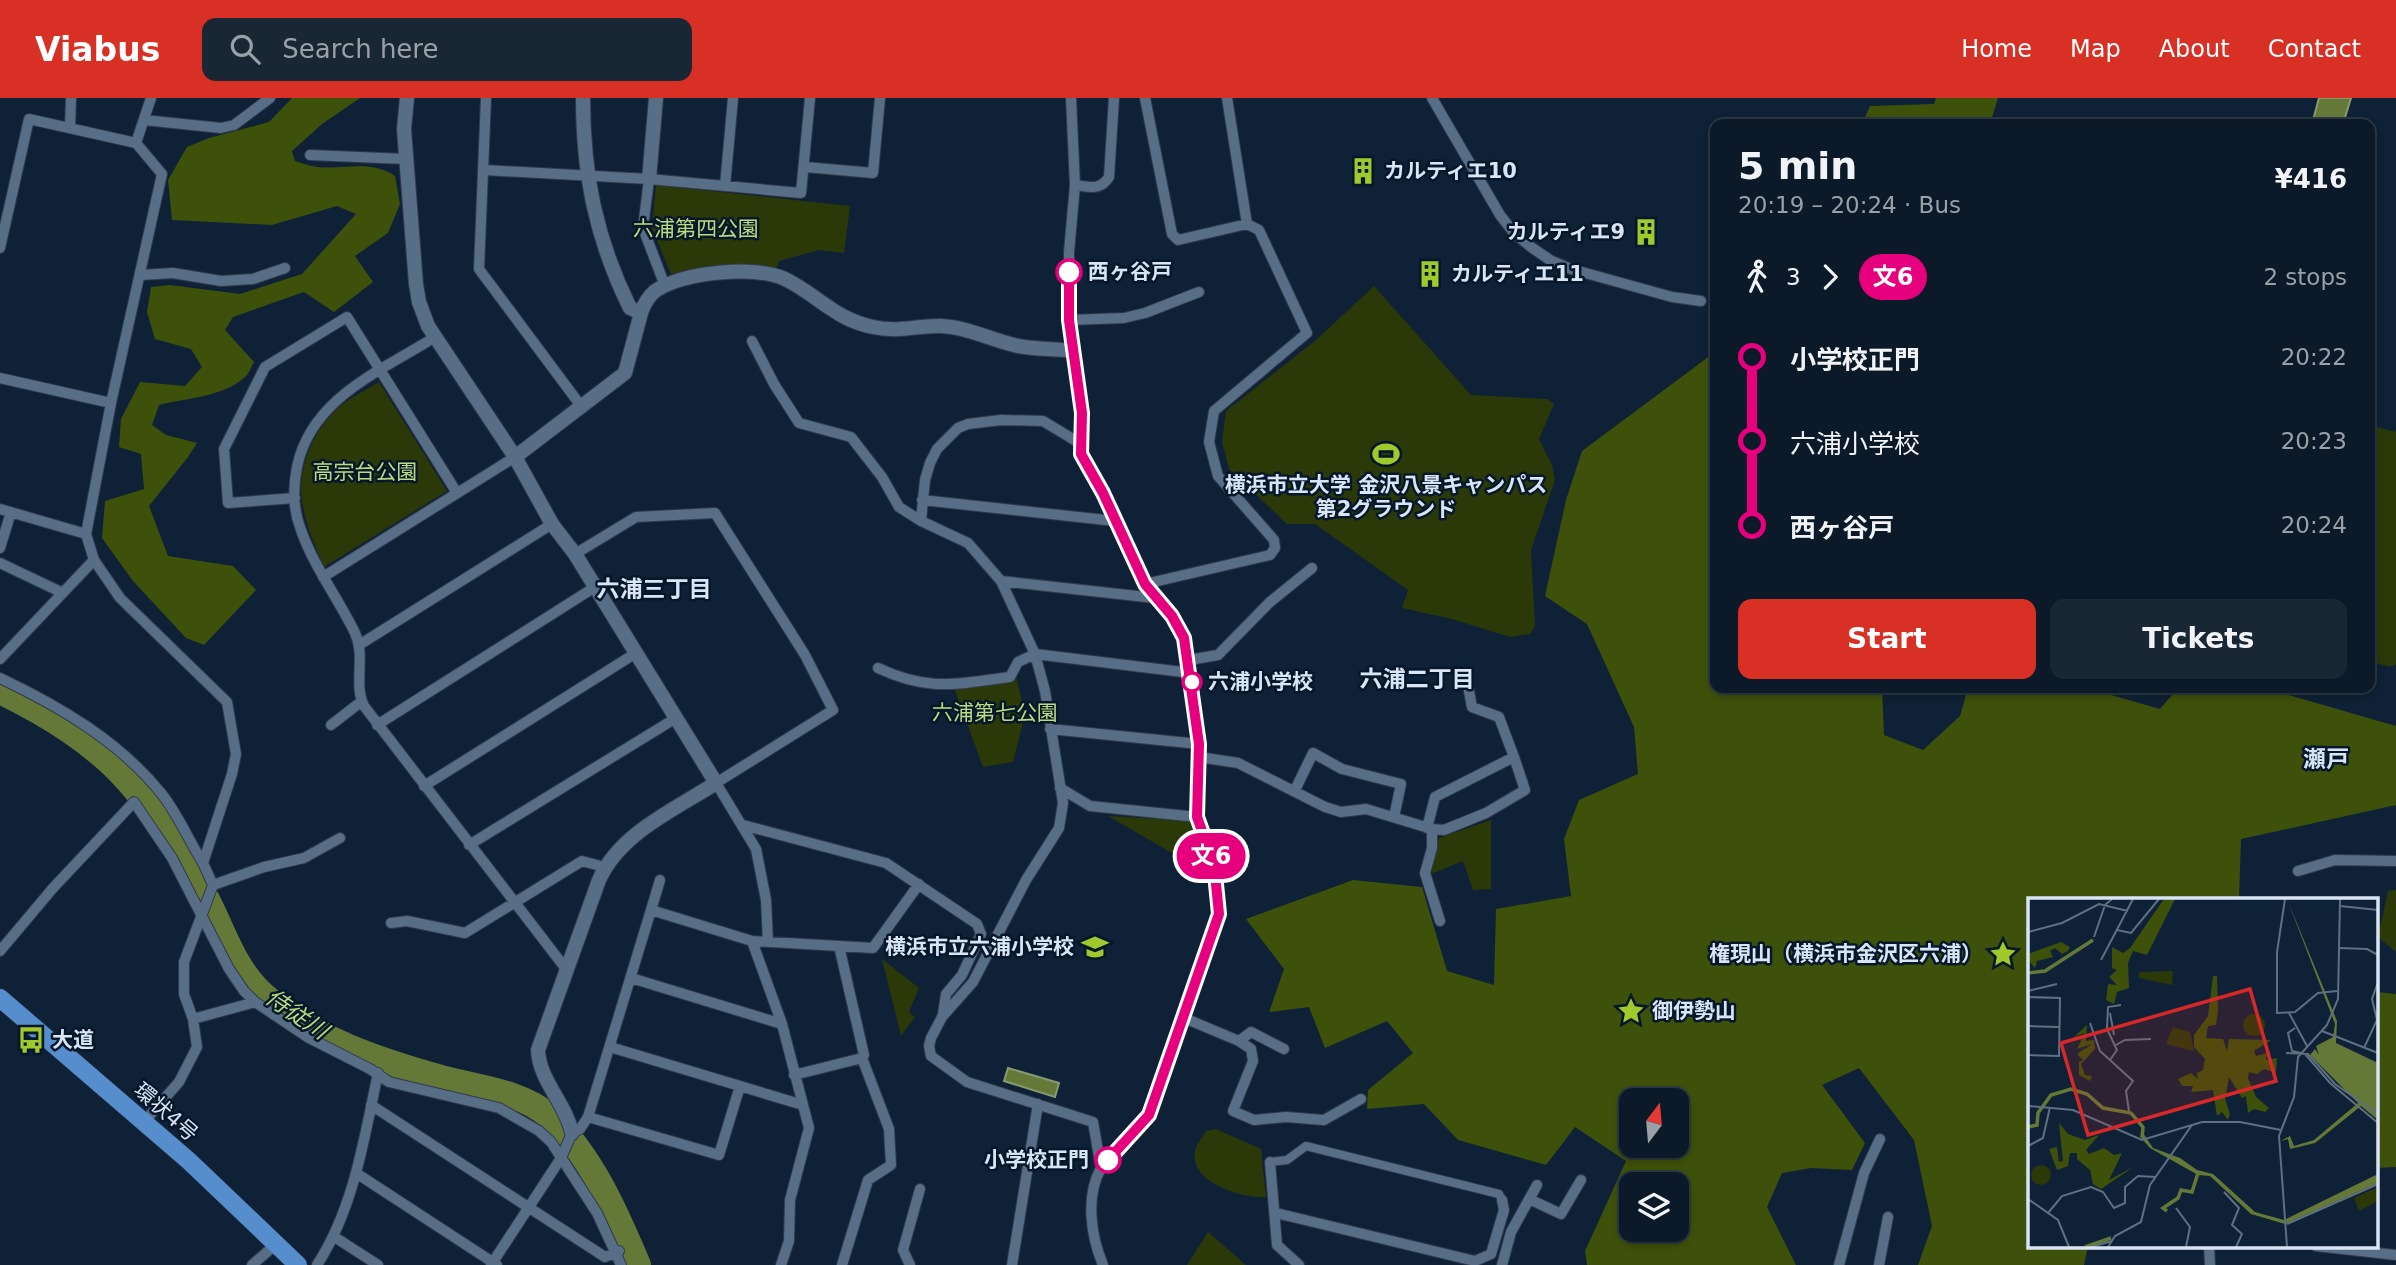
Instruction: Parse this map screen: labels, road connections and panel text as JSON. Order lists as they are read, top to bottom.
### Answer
{
  "streets": {
    "main road": ["環状4号"]
  },
  "districts": ["六浦三丁目", "六浦二丁目", "瀬戸"],
  "water": ["侍従川"],
  "parks": ["六浦第四公園", "高宗台公園", "六浦第七公園"],
  "places": {
    "building": ["カルティエ10", "カルティエ9", "カルティエ11"],
    "other": ["西ヶ谷戸", "六浦小学校", "小学校正門"],
    "sports": ["横浜市立大学 金沢八景キャンパス 第2グラウンド"],
    "school or university": ["横浜市立六浦小学校"],
    "place": ["権現山（横浜市金沢区六浦）", "御伊勢山"],
    "bus stop": ["大道"]
  },
  "lines": ["bus line 文6"],
  "north": "top",
  "page": {
    "header": "Viabus",
    "search": "Search here",
    "nav": [
      "Home",
      "Map",
      "About",
      "Contact"
    ],
    "on_map": "文6",
    "heading": ["5 min", "20:19 – 20:24 · Bus", "¥416"],
    "legs": ["3", "文6", "2 stops"],
    "list": [
      {
        "name": "小学校正門",
        "value": "20:22"
      },
      {
        "name": "六浦小学校",
        "value": "20:23"
      },
      {
        "name": "西ヶ谷戸",
        "value": "20:24"
      }
    ],
    "buttons": ["Start", "Tickets"]
  }
}
